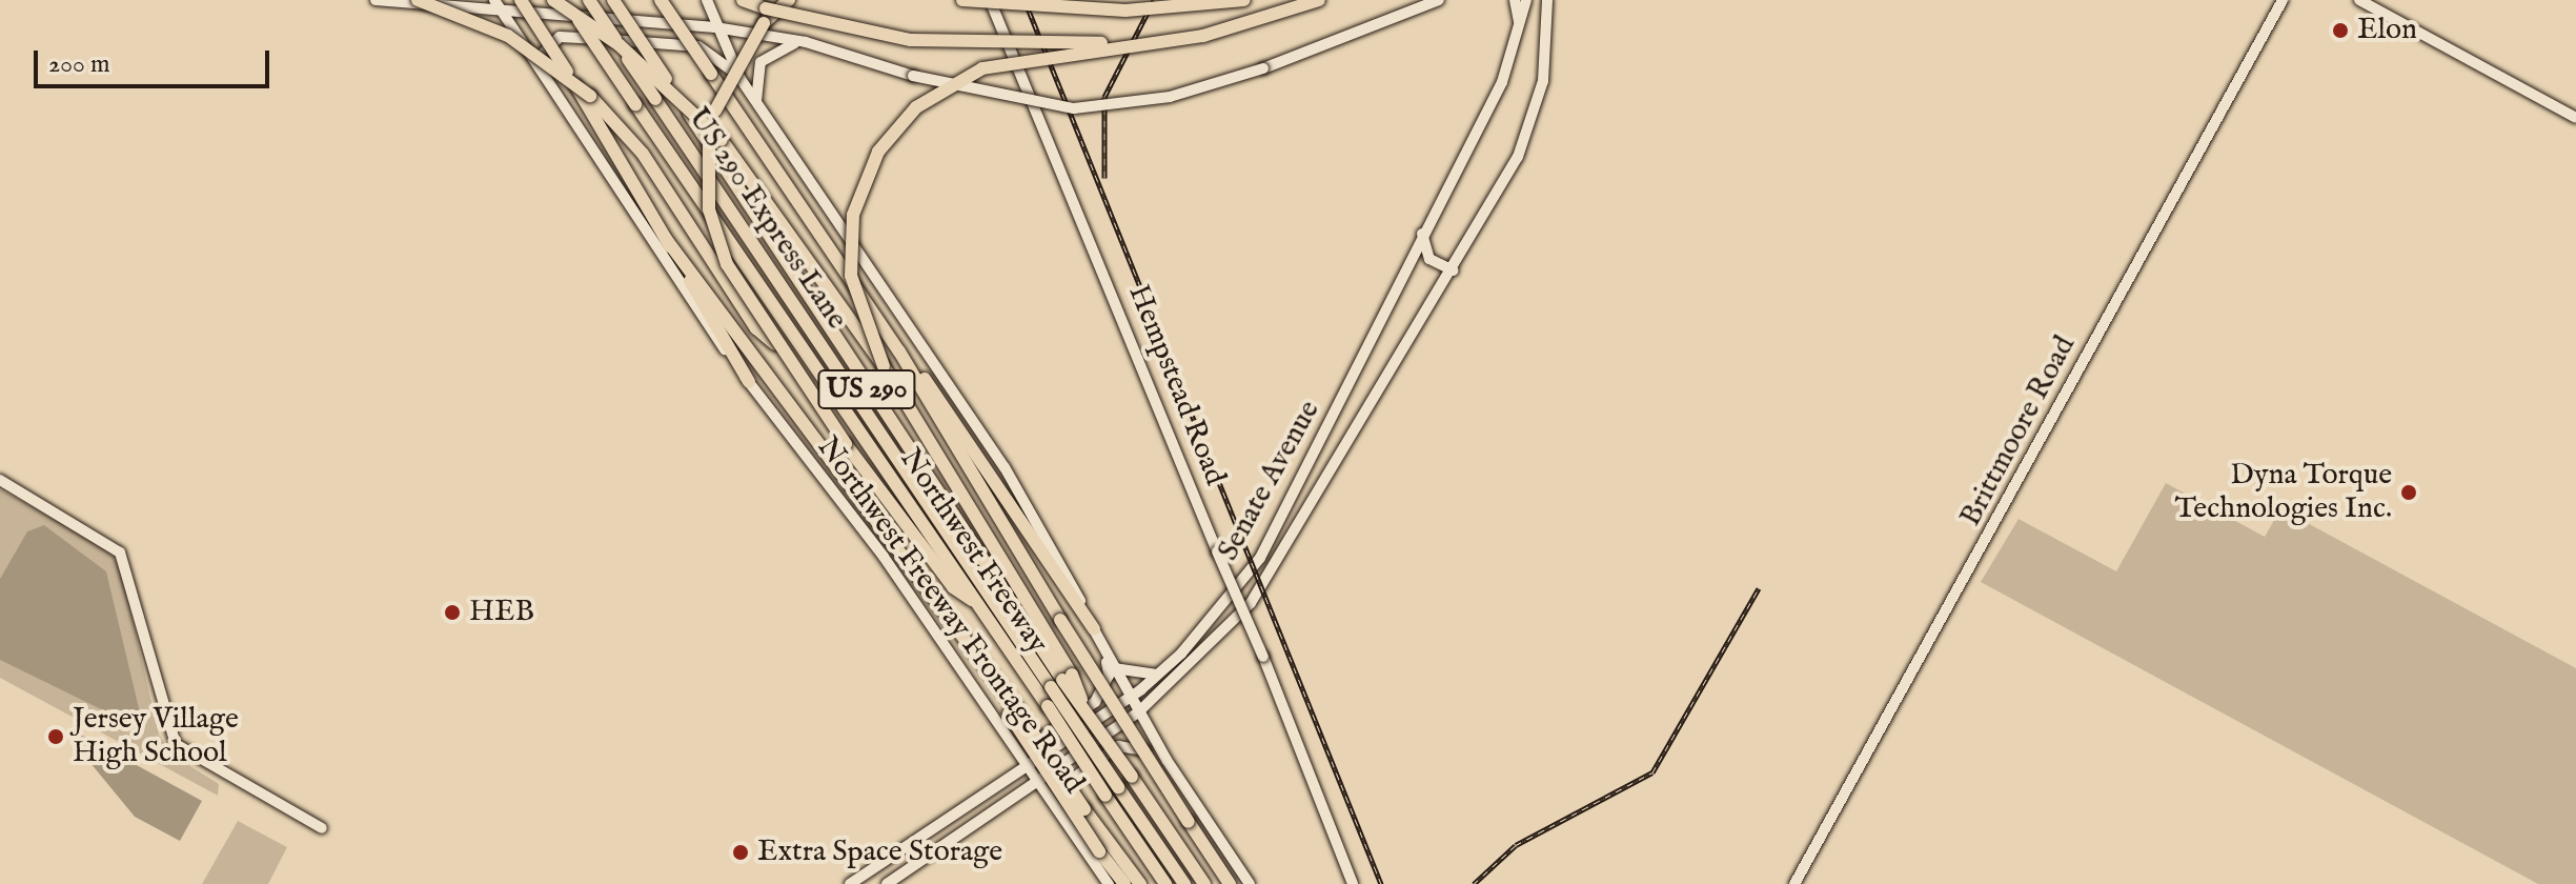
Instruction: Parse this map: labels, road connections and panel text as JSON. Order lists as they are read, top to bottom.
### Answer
{
  "streets": {
    "highway": ["US 290 Express Lane", "US 290", "Northwest Freeway"],
    "main road": [
      "Hempstead Road",
      "Brittmoore Road",
      "Senate Avenue",
      "Northwest Freeway Frontage Road"
    ]
  },
  "crossings": [
    ["US 290 Express Lane", "Northwest Freeway"],
    ["Senate Avenue", "Northwest Freeway Frontage Road"]
  ],
  "places": [
    "Elon",
    "Dyna Torque Technologies Inc.",
    "HEB",
    "Jersey Village High School",
    "Extra Space Storage"
  ],
  "scale_bar": "200 m"
}
